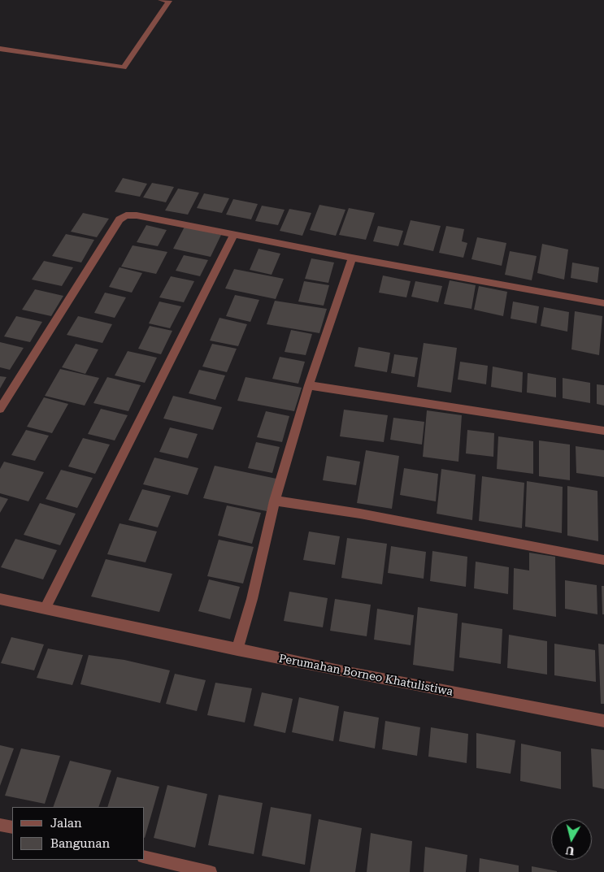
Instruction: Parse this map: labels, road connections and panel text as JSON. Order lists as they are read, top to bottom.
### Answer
{
  "streets": {
    "street": ["Perumahan Borneo Khatulistiwa"]
  },
  "legend": ["Jalan", "Bangunan"],
  "north": "bottom"
}
